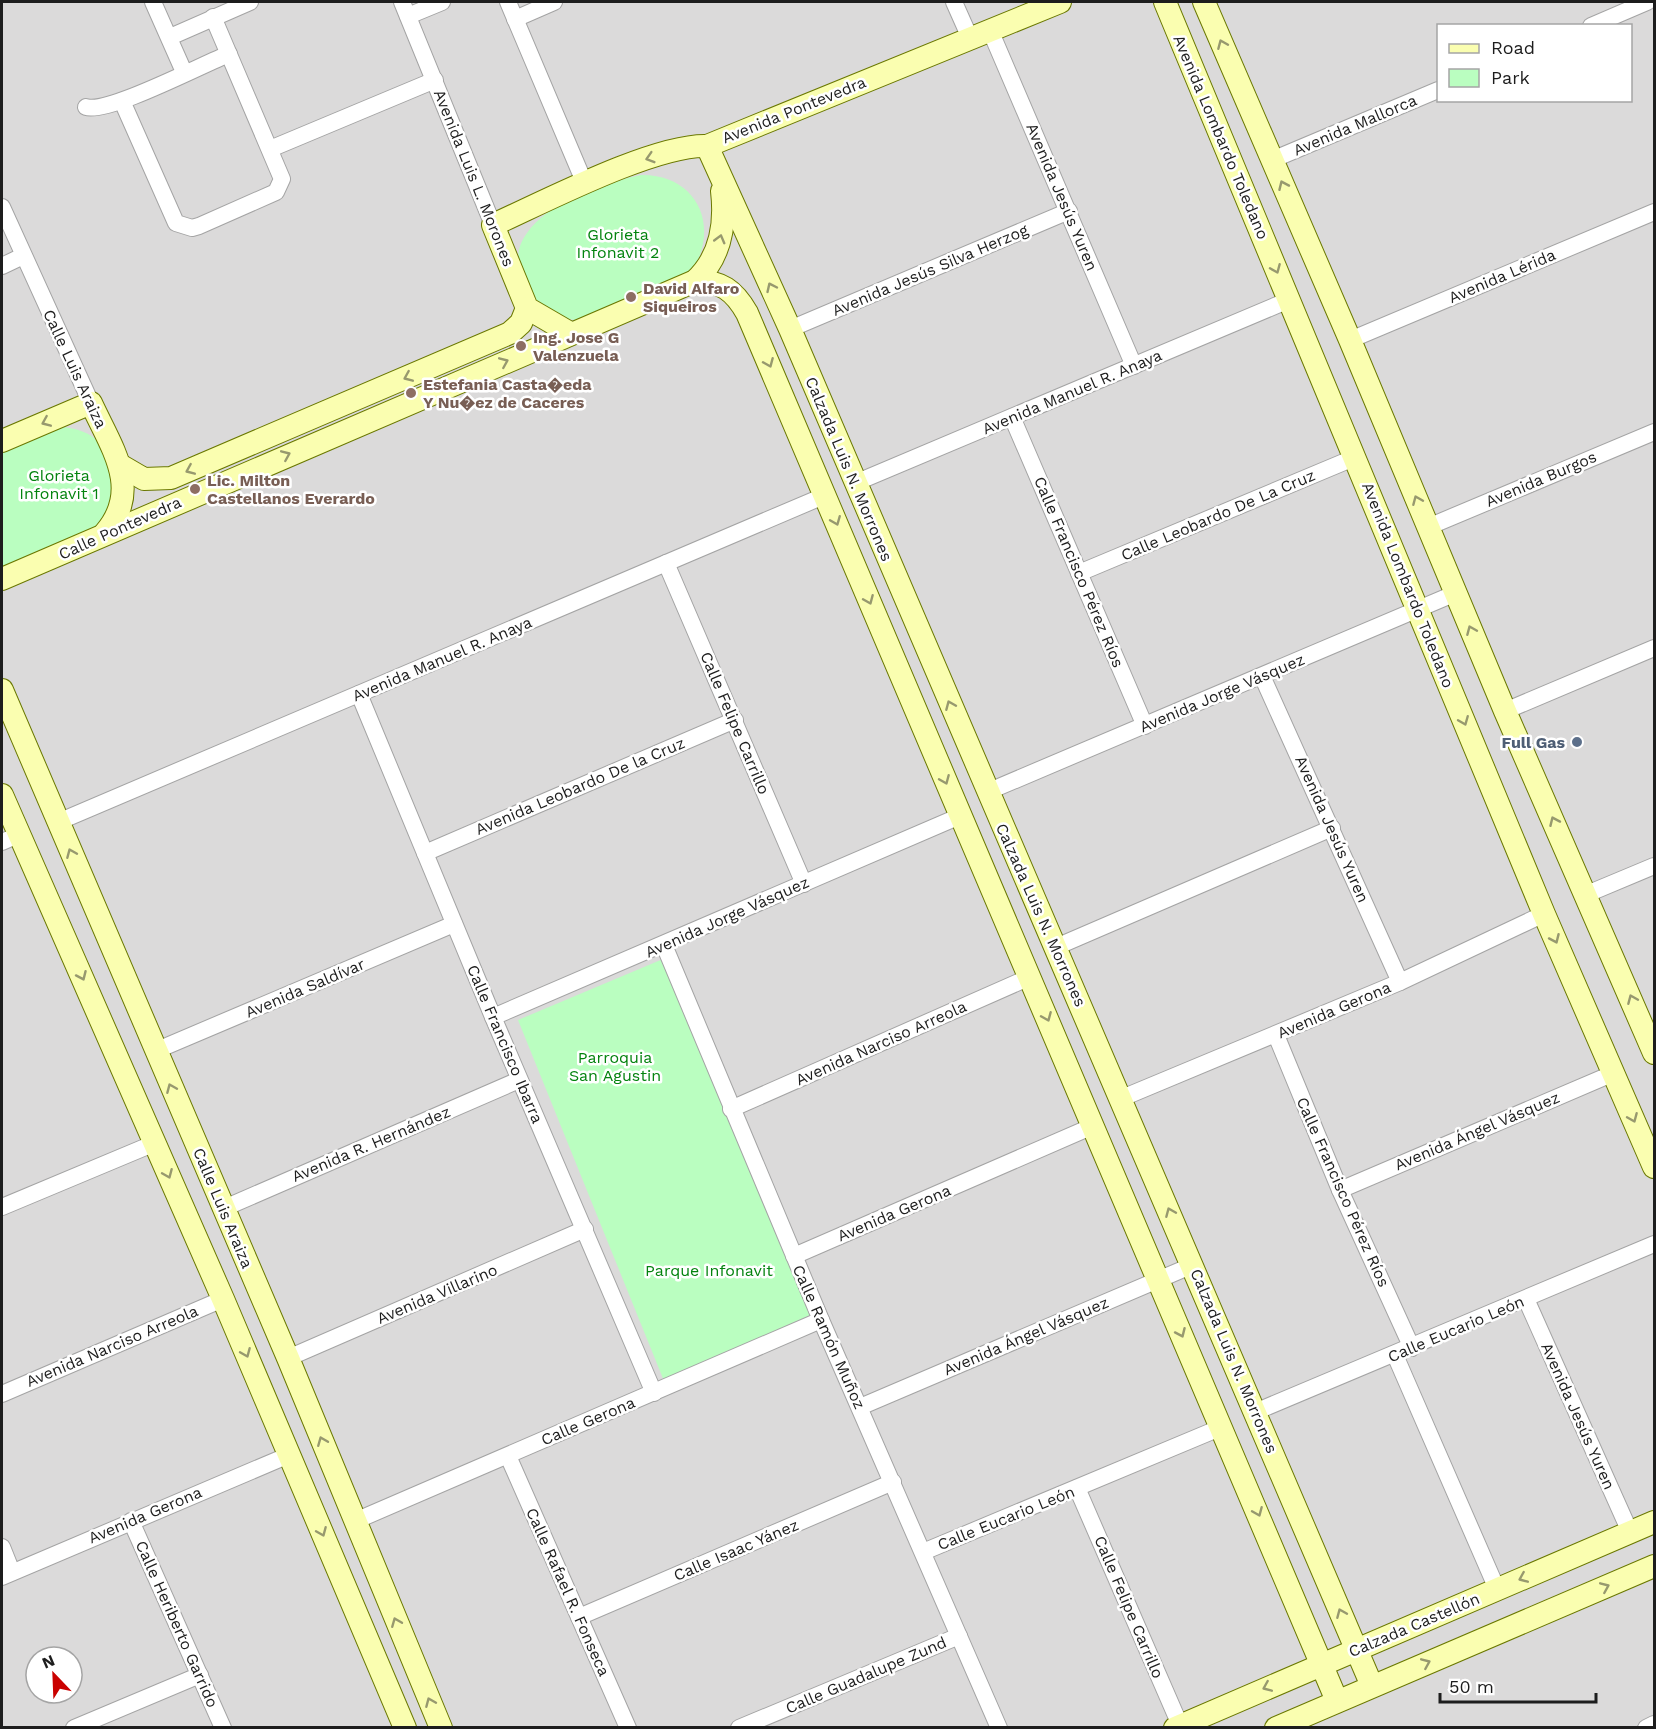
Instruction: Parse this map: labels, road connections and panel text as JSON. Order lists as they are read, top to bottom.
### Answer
{
  "streets": {
    "street": [
      "Avenida Pontevedra",
      "Avenida Mallorca",
      "Avenida Lombardo Toledano",
      "Avenida Luis L. Morones",
      "Avenida Jesús Yuren",
      "Avenida Jesús Silva Herzog",
      "Avenida Lérida",
      "Calle Luis Araiza",
      "Avenida Manuel R. Anaya",
      "Calzada Luis N. Morrones",
      "Avenida Burgos",
      "Calle Leobardo De La Cruz",
      "Calle Pontevedra",
      "Calle Francisco Pérez Ríos",
      "Avenida Jorge Vásquez",
      "Calle Felipe Carrillo",
      "Avenida Leobardo De la Cruz",
      "Avenida Saldívar",
      "Avenida Gerona",
      "Avenida Narciso Arreola",
      "Calle Francisco Ibarra",
      "Avenida Ángel Vásquez",
      "Avenida R. Hernández",
      "Avenida Villarino",
      "Calle Eucario León",
      "Calle Ramón Muñoz",
      "Calle Gerona",
      "Calle Isaac Yánez",
      "Calle Rafael R. Fonseca",
      "Calle Heriberto Garrido",
      "Calzada Castellón",
      "Calle Guadalupe Zund"
    ]
  },
  "crossings": [
    ["Avenida Pontevedra", "Avenida Luis L. Morones"],
    ["Avenida Pontevedra", "Avenida Jesús Yuren"],
    ["Avenida Pontevedra", "Calzada Luis N. Morrones"],
    ["Avenida Lombardo Toledano", "Avenida Manuel R. Anaya"],
    ["Avenida Lombardo Toledano", "Calle Leobardo De La Cruz"],
    ["Avenida Lombardo Toledano", "Avenida Jorge Vásquez"],
    ["Avenida Lombardo Toledano", "Avenida Gerona"],
    ["Avenida Lombardo Toledano", "Avenida Ángel Vásquez"],
    ["Avenida Luis L. Morones", "Calle Pontevedra"],
    ["Avenida Jesús Yuren", "Avenida Jesús Silva Herzog"],
    ["Avenida Jesús Yuren", "Avenida Manuel R. Anaya"],
    ["Avenida Jesús Yuren", "Avenida Jorge Vásquez"],
    ["Avenida Jesús Yuren", "Avenida Gerona"],
    ["Avenida Jesús Yuren", "Calle Eucario León"],
    ["Avenida Jesús Yuren", "Calzada Castellón"],
    ["Avenida Jesús Silva Herzog", "Calzada Luis N. Morrones"],
    ["Calle Luis Araiza", "Avenida Manuel R. Anaya"],
    ["Calle Luis Araiza", "Calle Pontevedra"],
    ["Calle Luis Araiza", "Avenida Saldívar"],
    ["Calle Luis Araiza", "Avenida R. Hernández"],
    ["Calle Luis Araiza", "Avenida Villarino"],
    ["Calle Luis Araiza", "Calle Gerona"],
    ["Avenida Manuel R. Anaya", "Calzada Luis N. Morrones"],
    ["Avenida Manuel R. Anaya", "Calle Francisco Pérez Ríos"],
    ["Avenida Manuel R. Anaya", "Calle Felipe Carrillo"],
    ["Avenida Manuel R. Anaya", "Calle Francisco Ibarra"],
    ["Calzada Luis N. Morrones", "Calle Pontevedra"],
    ["Calzada Luis N. Morrones", "Avenida Jorge Vásquez"],
    ["Calzada Luis N. Morrones", "Avenida Gerona"],
    ["Calzada Luis N. Morrones", "Avenida Narciso Arreola"],
    ["Calzada Luis N. Morrones", "Avenida Ángel Vásquez"],
    ["Calzada Luis N. Morrones", "Calle Eucario León"],
    ["Calzada Luis N. Morrones", "Calzada Castellón"],
    ["Calle Leobardo De La Cruz", "Calle Francisco Pérez Ríos"],
    ["Calle Francisco Pérez Ríos", "Avenida Jorge Vásquez"],
    ["Calle Francisco Pérez Ríos", "Avenida Gerona"],
    ["Calle Francisco Pérez Ríos", "Avenida Ángel Vásquez"],
    ["Calle Francisco Pérez Ríos", "Calle Eucario León"],
    ["Avenida Jorge Vásquez", "Calle Felipe Carrillo"],
    ["Avenida Jorge Vásquez", "Calle Francisco Ibarra"],
    ["Avenida Jorge Vásquez", "Calle Ramón Muñoz"],
    ["Calle Felipe Carrillo", "Avenida Leobardo De la Cruz"],
    ["Calle Felipe Carrillo", "Calle Eucario León"],
    ["Calle Felipe Carrillo", "Calzada Castellón"],
    ["Avenida Leobardo De la Cruz", "Calle Francisco Ibarra"],
    ["Avenida Saldívar", "Calle Francisco Ibarra"],
    ["Avenida Gerona", "Calle Ramón Muñoz"],
    ["Avenida Gerona", "Calle Heriberto Garrido"],
    ["Avenida Narciso Arreola", "Calle Ramón Muñoz"],
    ["Calle Francisco Ibarra", "Avenida R. Hernández"],
    ["Calle Francisco Ibarra", "Avenida Villarino"],
    ["Calle Francisco Ibarra", "Calle Gerona"],
    ["Avenida Ángel Vásquez", "Calle Ramón Muñoz"],
    ["Calle Eucario León", "Calle Ramón Muñoz"],
    ["Calle Ramón Muñoz", "Calle Gerona"],
    ["Calle Ramón Muñoz", "Calle Isaac Yánez"],
    ["Calle Ramón Muñoz", "Calle Guadalupe Zund"],
    ["Calle Gerona", "Calle Rafael R. Fonseca"],
    ["Calle Isaac Yánez", "Calle Rafael R. Fonseca"]
  ],
  "parks": [
    "Glorieta Infonavit 2",
    "Glorieta Infonavit 1",
    "Parroquia San Agustin",
    "Parque Infonavit"
  ],
  "places": [
    "David Alfaro Siqueiros",
    "Ing. Jose G Valenzuela",
    "Estefania Casta�eda Y Nu�ez de Caceres",
    "Lic. Milton Castellanos Everardo",
    "Full Gas"
  ],
  "legend": ["Road", "Park"],
  "scale_bar": "50 m",
  "north": "top left"
}
